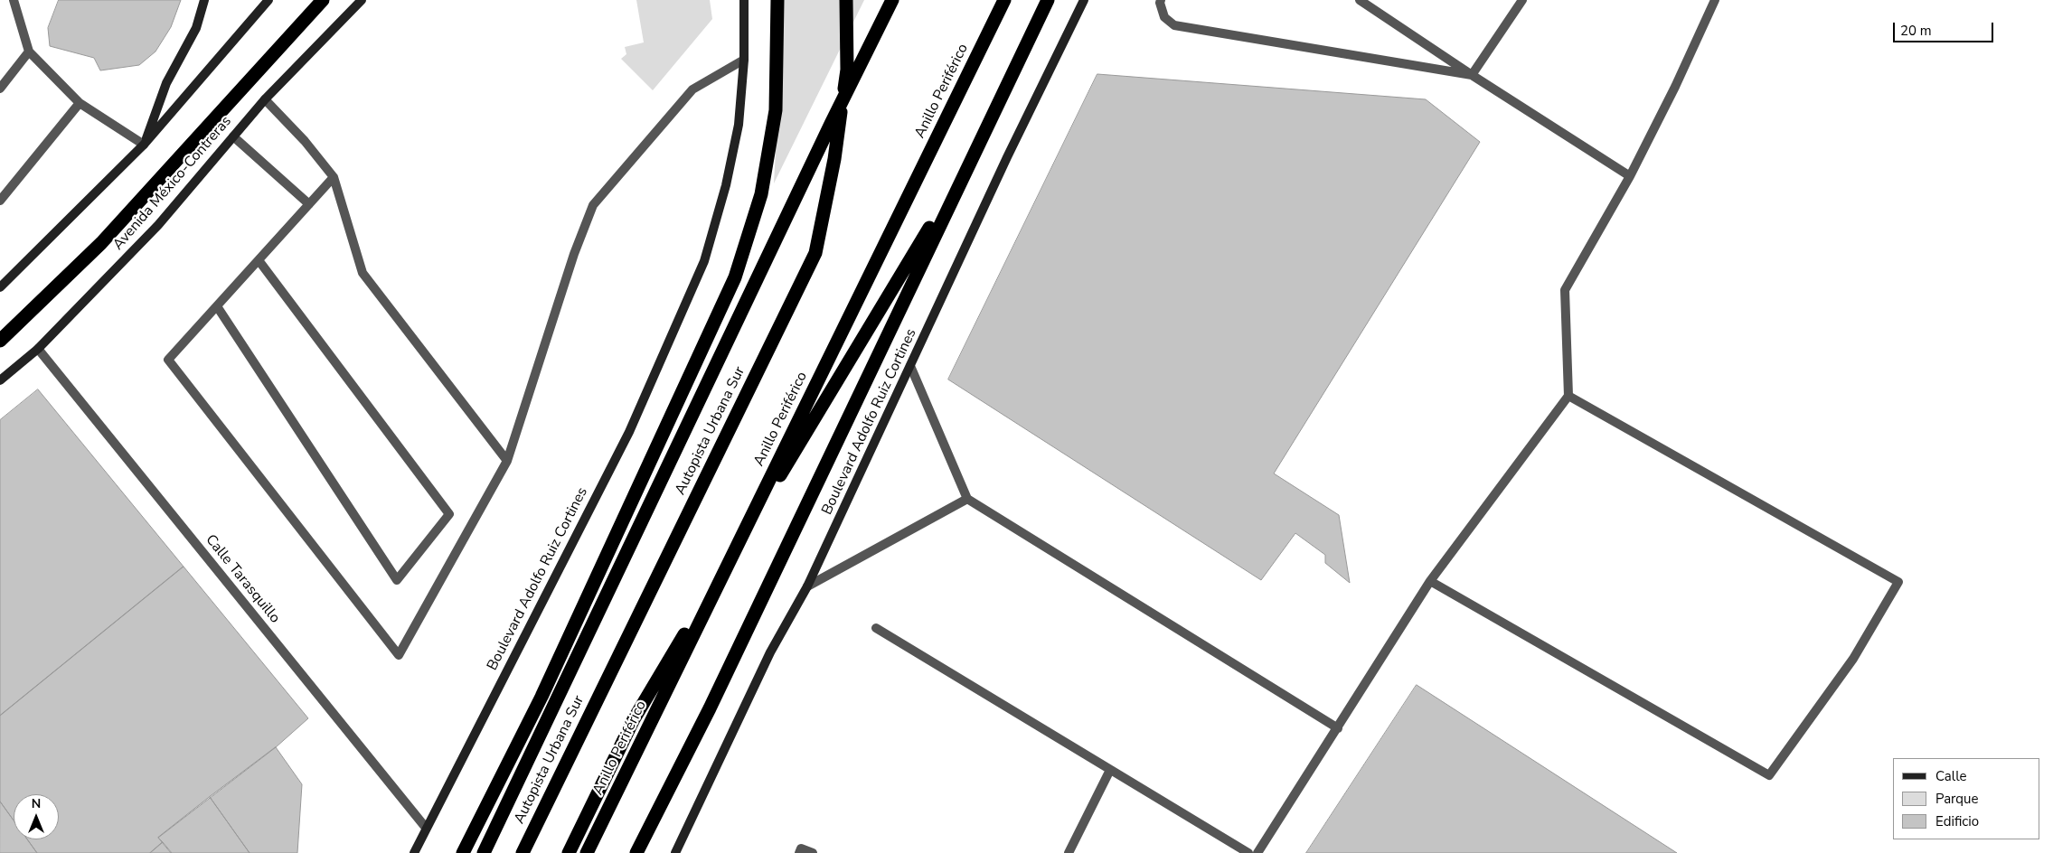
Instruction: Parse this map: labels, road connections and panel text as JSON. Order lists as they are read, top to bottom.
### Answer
{
  "streets": {
    "highway": ["Anillo Periférico", "Autopista Urbana Sur"],
    "main road": ["Avenida México-Contreras", "Boulevard Adolfo Ruiz Cortines"],
    "street": ["Calle Tarasquillo"]
  },
  "crossings": [
    ["Avenida México-Contreras", "Calle Tarasquillo"],
    ["Boulevard Adolfo Ruiz Cortines", "Calle Tarasquillo"]
  ],
  "legend": ["Calle", "Parque", "Edificio"],
  "scale_bar": "20 m",
  "north": "top"
}
